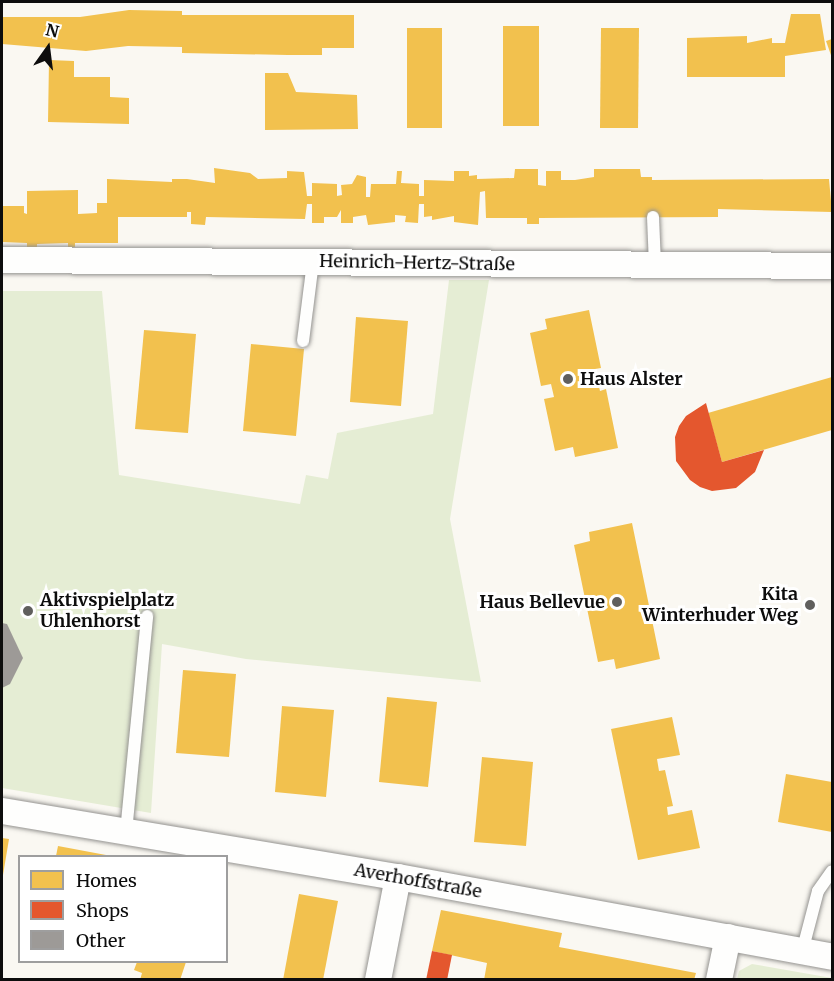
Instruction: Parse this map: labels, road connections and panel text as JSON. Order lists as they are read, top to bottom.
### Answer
{
  "streets": {
    "street": ["Heinrich-Hertz-Straße", "Averhoffstraße"]
  },
  "places": [
    "Haus Alster",
    "Haus Bellevue",
    "Kita Winterhuder Weg",
    "Aktivspielplatz Uhlenhorst"
  ],
  "legend": ["Homes", "Shops", "Other"],
  "north": "top"
}
